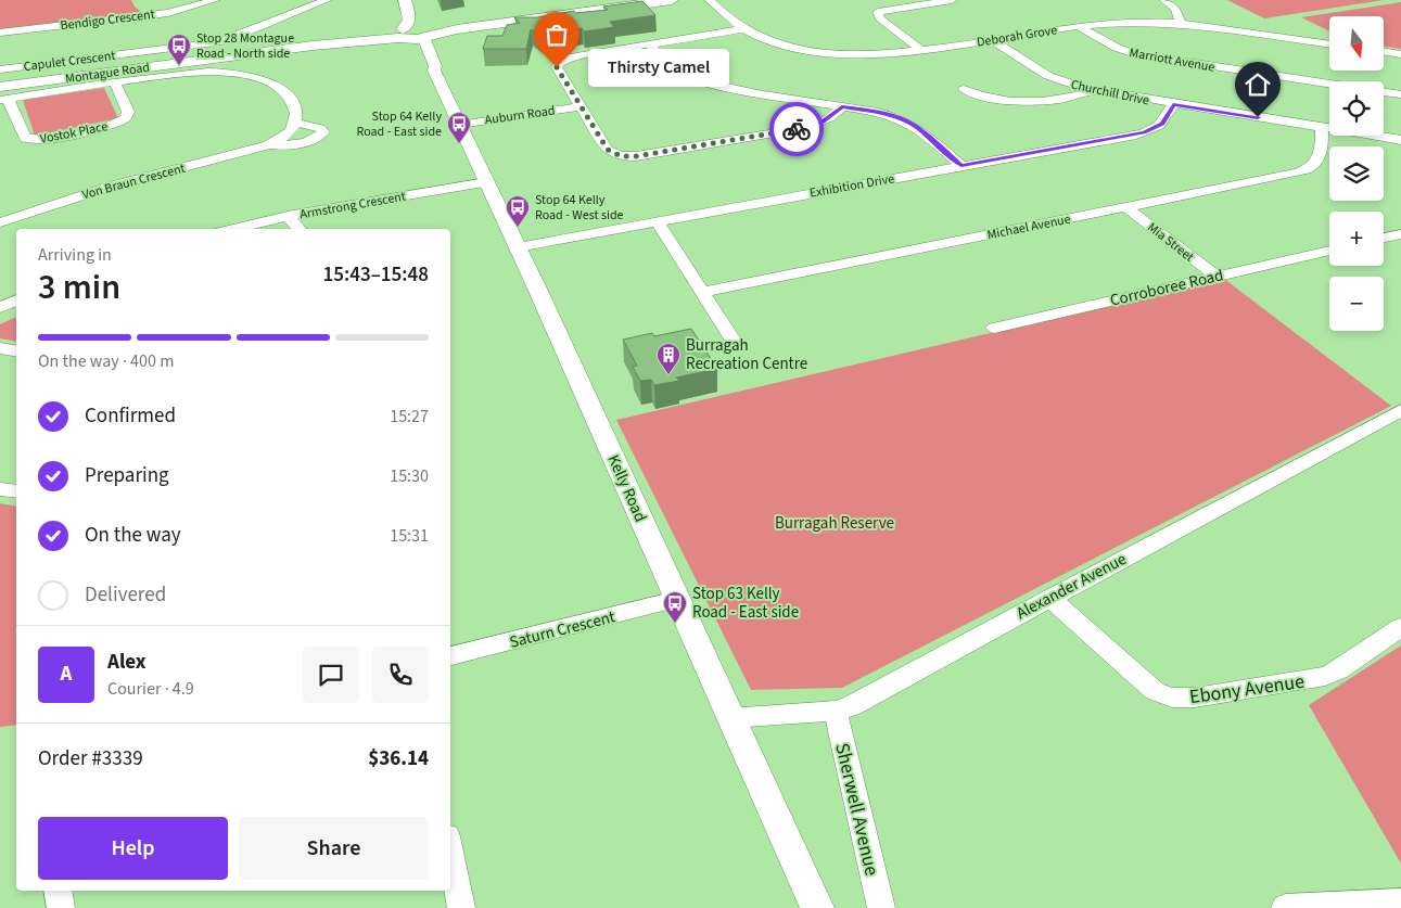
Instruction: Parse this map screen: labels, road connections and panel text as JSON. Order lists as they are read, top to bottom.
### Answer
{
  "streets": {
    "main road": ["Montague Road"],
    "street": [
      "Bendigo Crescent",
      "Deborah Grove",
      "Marriott Avenue",
      "Capulet Crescent",
      "Churchill Drive",
      "Auburn Road",
      "Vostok Place",
      "Von Braun Crescent",
      "Exhibition Drive",
      "Armstrong Crescent",
      "Michael Avenue",
      "Mia Street",
      "Corroboree Road",
      "Kelly Road",
      "Alexander Avenue",
      "Saturn Crescent",
      "Ebony Avenue",
      "Sherwell Avenue"
    ]
  },
  "crossings": [
    ["Deborah Grove", "Marriott Avenue"],
    ["Deborah Grove", "Churchill Drive"],
    ["Montague Road", "Vostok Place"],
    ["Montague Road", "Kelly Road"],
    ["Churchill Drive", "Exhibition Drive"],
    ["Churchill Drive", "Michael Avenue"],
    ["Auburn Road", "Kelly Road"],
    ["Exhibition Drive", "Kelly Road"],
    ["Armstrong Crescent", "Kelly Road"],
    ["Michael Avenue", "Mia Street"],
    ["Mia Street", "Corroboree Road"],
    ["Kelly Road", "Alexander Avenue"],
    ["Kelly Road", "Saturn Crescent"],
    ["Alexander Avenue", "Ebony Avenue"],
    ["Alexander Avenue", "Sherwell Avenue"]
  ],
  "parks": ["Burragah Reserve"],
  "places": {
    "bus stop": [
      "Stop 28 Montague Road - North side",
      "Stop 64 Kelly Road - East side",
      "Stop 64 Kelly Road - West side",
      "Stop 63 Kelly Road - East side"
    ],
    "other": ["Thirsty Camel"],
    "building": ["Burragah Recreation Centre"]
  },
  "north": "bottom",
  "page": {
    "map_buttons": ["+", "−"],
    "bubble": "Thirsty Camel",
    "heading": ["3 min", "Arriving in", "15:43–15:48"],
    "panel": [
      "Alex",
      "Courier · 4.9",
      "Order #3339",
      "$36.14"
    ],
    "bar": "On the way · 400 m",
    "list": [
      ["Confirmed", "15:27"],
      ["Preparing", "15:30"],
      ["On the way", "15:31"],
      "Delivered"
    ],
    "round": "A",
    "buttons": ["Help", "Share"]
  }
}
